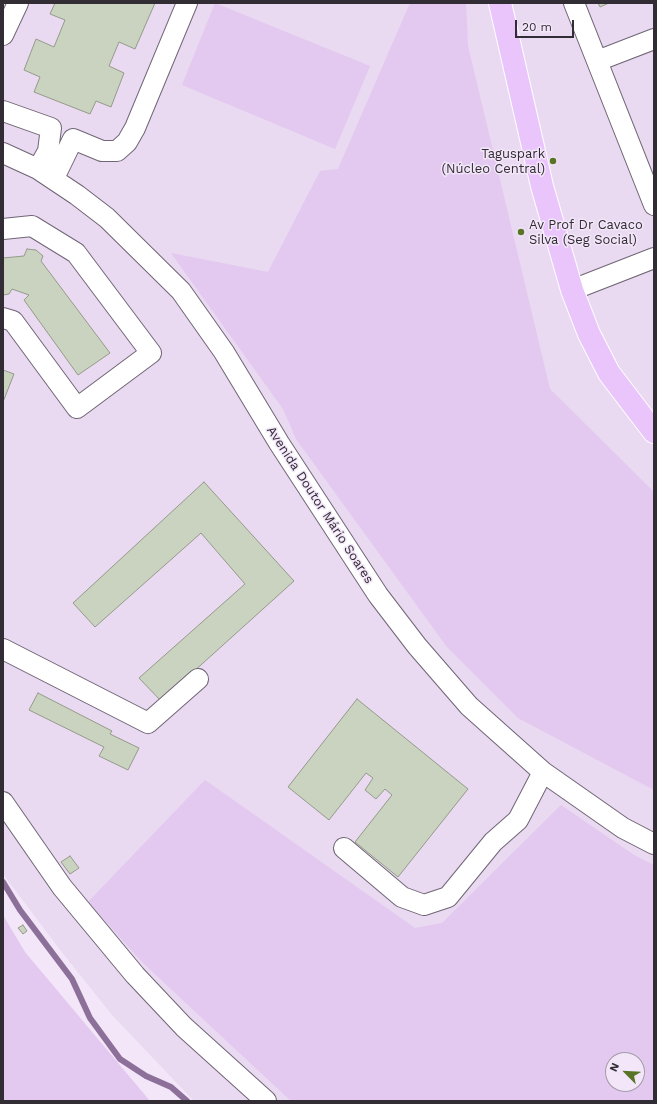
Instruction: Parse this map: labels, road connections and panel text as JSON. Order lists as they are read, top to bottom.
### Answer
{
  "streets": {
    "street": ["Avenida Doutor Mário Soares"]
  },
  "places": ["Taguspark (Núcleo Central)", "Av Prof Dr Cavaco Silva (Seg Social)"],
  "scale_bar": "20 m",
  "north": "top left"
}
